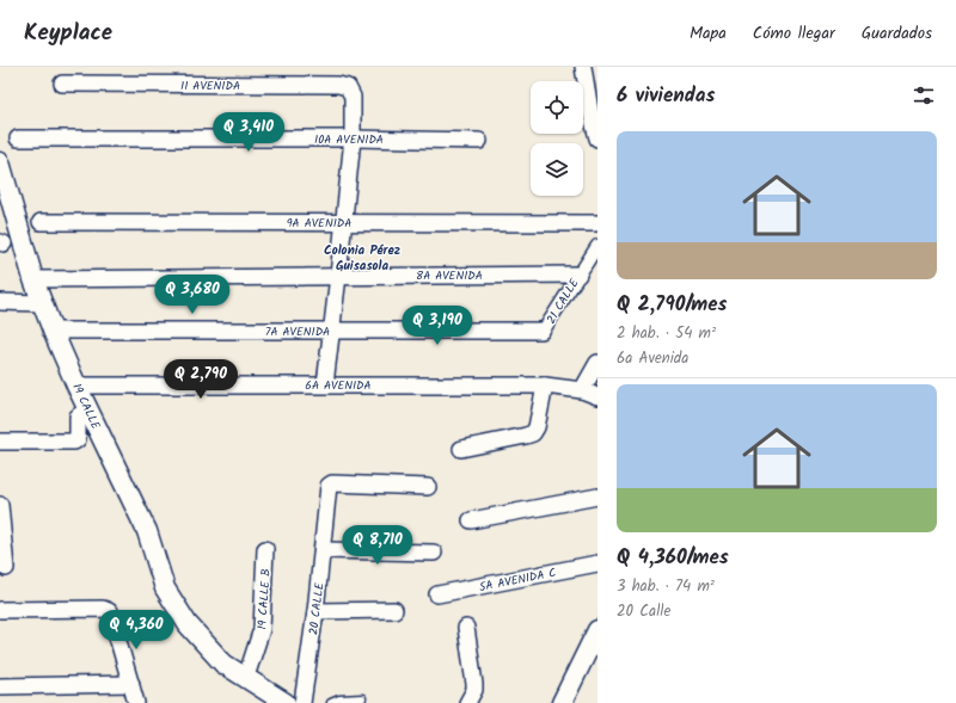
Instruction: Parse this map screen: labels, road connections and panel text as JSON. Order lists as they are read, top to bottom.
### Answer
{
  "streets": {
    "street": [
      "11 AVENIDA",
      "10A AVENIDA",
      "9A AVENIDA",
      "8A AVENIDA",
      "21 CALLE",
      "7A AVENIDA",
      "6A AVENIDA",
      "19 CALLE",
      "5A AVENIDA C",
      "19 CALLE B",
      "20 CALLE"
    ]
  },
  "crossings": [
    ["11 AVENIDA", "10A AVENIDA"],
    ["8A AVENIDA", "21 CALLE"],
    ["8A AVENIDA", "19 CALLE"],
    ["21 CALLE", "7A AVENIDA"],
    ["7A AVENIDA", "19 CALLE"],
    ["6A AVENIDA", "19 CALLE"],
    ["19 CALLE", "19 CALLE B"]
  ],
  "districts": ["Colonia Pérez Guisasola"],
  "page": {
    "header": "Keyplace",
    "nav": ["Mapa", "Cómo llegar", "Guardados"],
    "heading": "6 viviendas",
    "price": [
      "Q 3,410",
      "Q 3,680",
      "Q 3,190",
      "Q 2,790",
      "Q 8,710",
      "Q 4,360"
    ],
    "list": [
      {
        "name": "Q 2,790/mes",
        "note": "2 hab. · 54 m² · 6a Avenida"
      },
      {
        "name": "Q 4,360/mes",
        "note": "3 hab. · 74 m² · 20 Calle"
      }
    ]
  }
}
